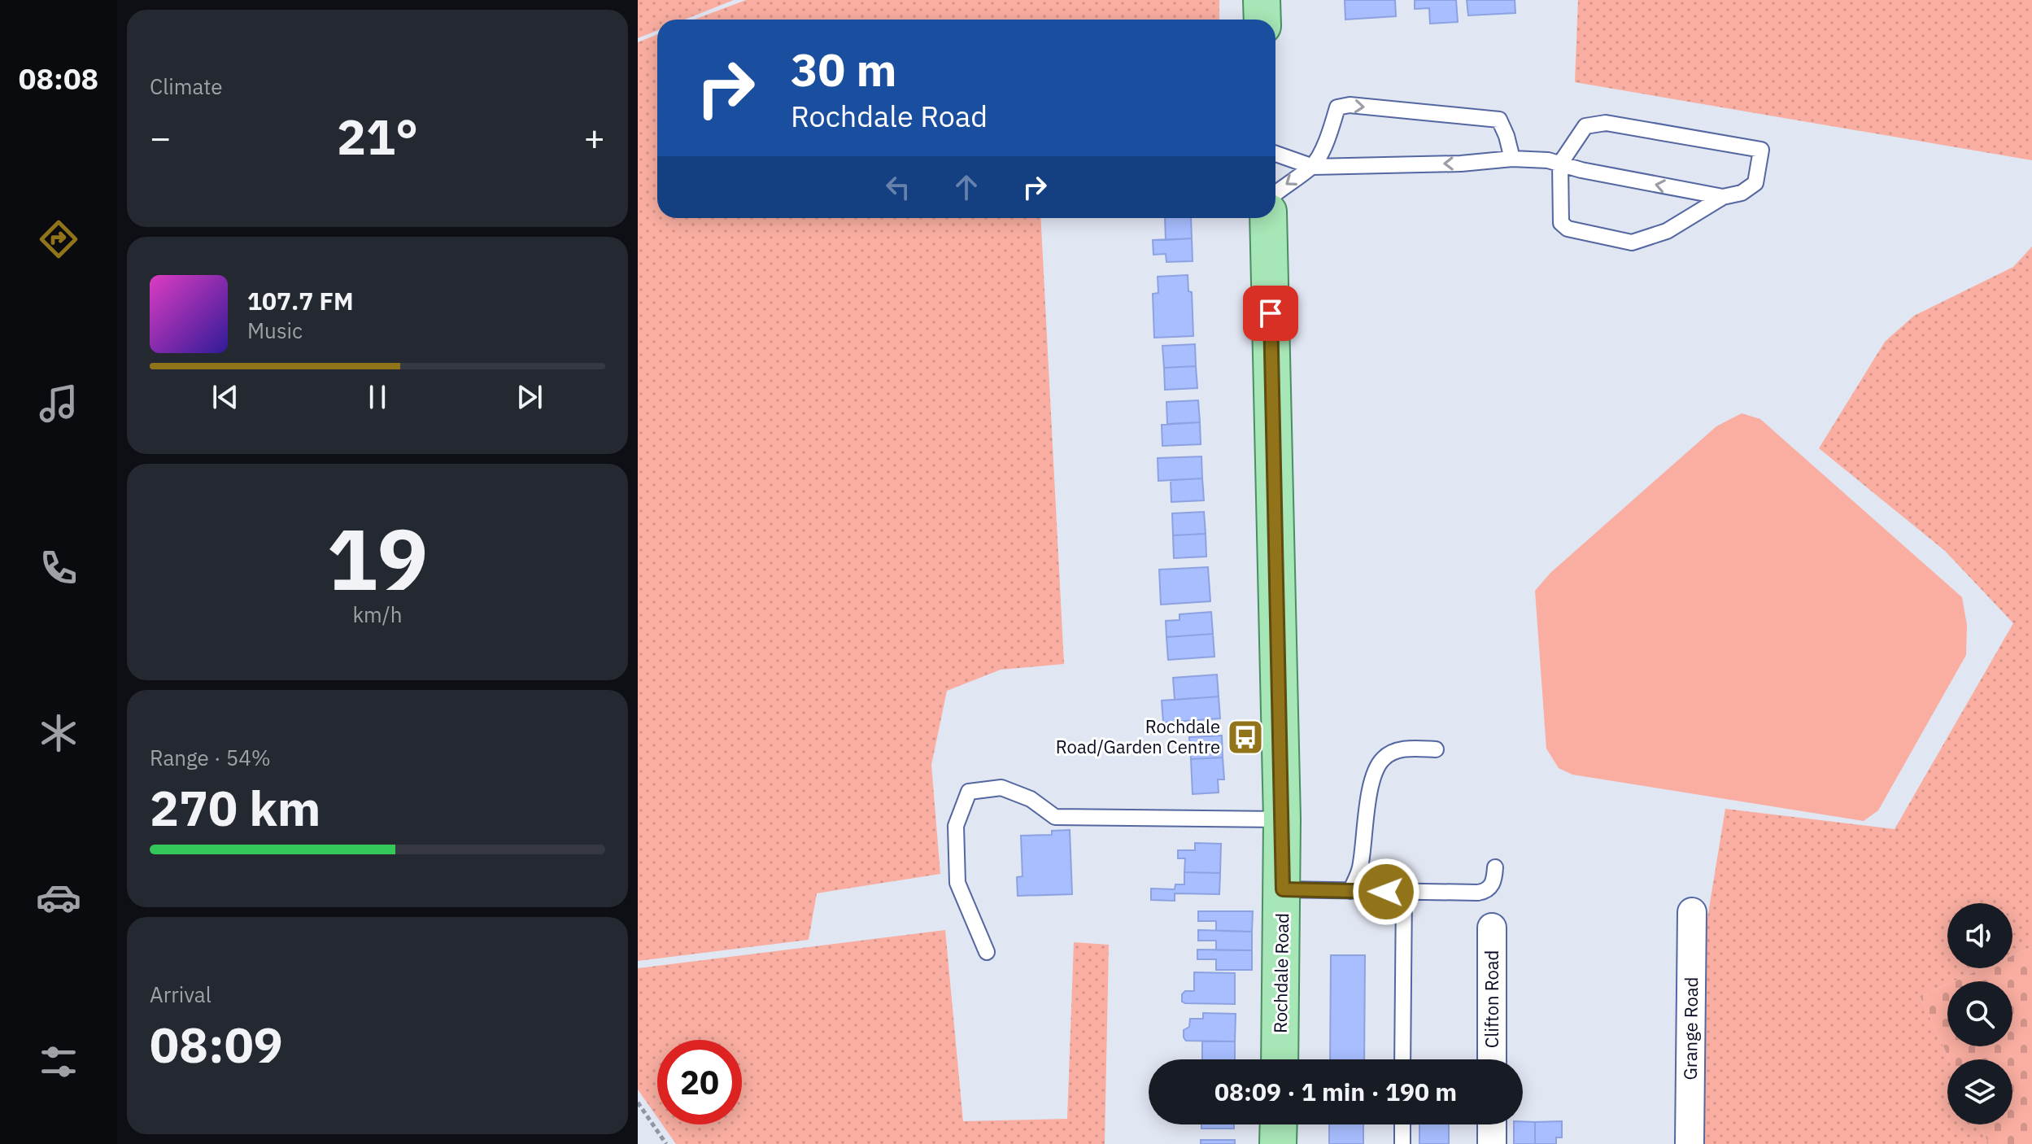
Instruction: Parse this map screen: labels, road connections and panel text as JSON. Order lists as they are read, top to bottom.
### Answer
{
  "streets": {
    "main road": ["Rochdale Road"],
    "street": ["Clifton Road", "Grange Road"]
  },
  "places": {
    "bus stop": ["Rochdale Road/Garden Centre"]
  },
  "page": {
    "tabs": "08:08",
    "tile": [
      "Climate",
      ["19", "km/h"],
      ["Range · 54%", "270 km"],
      ["Arrival", "08:09"]
    ],
    "turn": ["30 m", "Rochdale Road"],
    "heat": ["−", "21°", "+"],
    "song": ["107.7 FM", "Music"],
    "limit": "20",
    "trip": "08:09 · 1 min · 190 m"
  }
}
